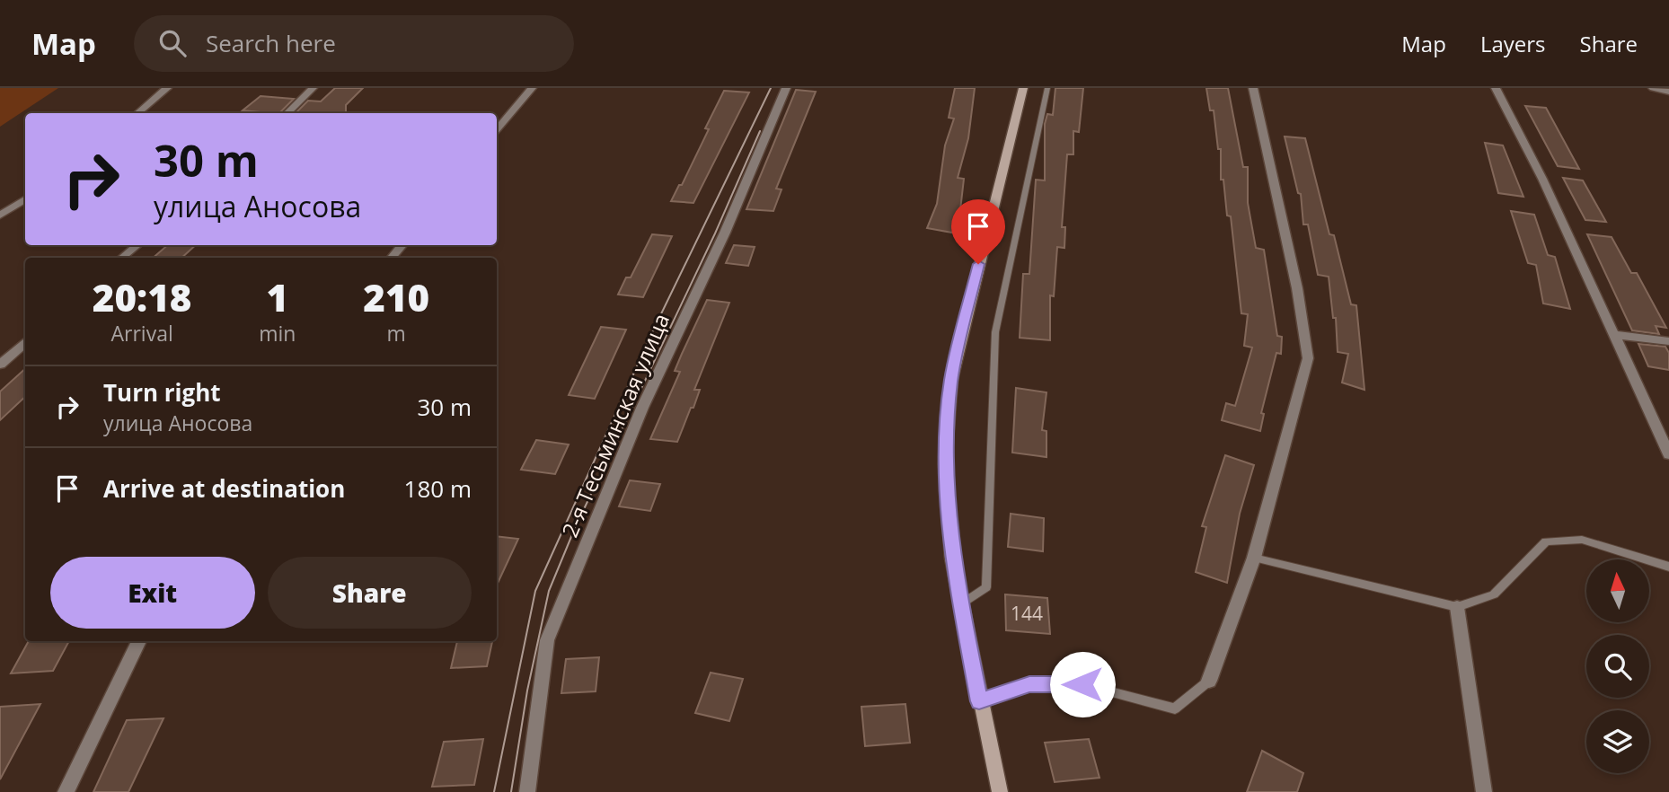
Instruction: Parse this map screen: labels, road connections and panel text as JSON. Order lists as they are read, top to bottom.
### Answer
{
  "streets": {
    "street": ["2-я Тесьминская улица"]
  },
  "house_numbers": ["144"],
  "north": "top",
  "page": {
    "header": "Map",
    "search": "Search here",
    "nav": ["Map", "Layers", "Share"],
    "turn": ["30 m", "улица Аносова"],
    "eta": [
      "20:18",
      "Arrival",
      "1",
      "min",
      "210",
      "m"
    ],
    "list": [
      {
        "name": "Turn right",
        "note": "улица Аносова",
        "value": "30 m"
      },
      {
        "name": "Arrive at destination",
        "value": "180 m"
      }
    ],
    "buttons": ["Exit", "Share"]
  }
}
